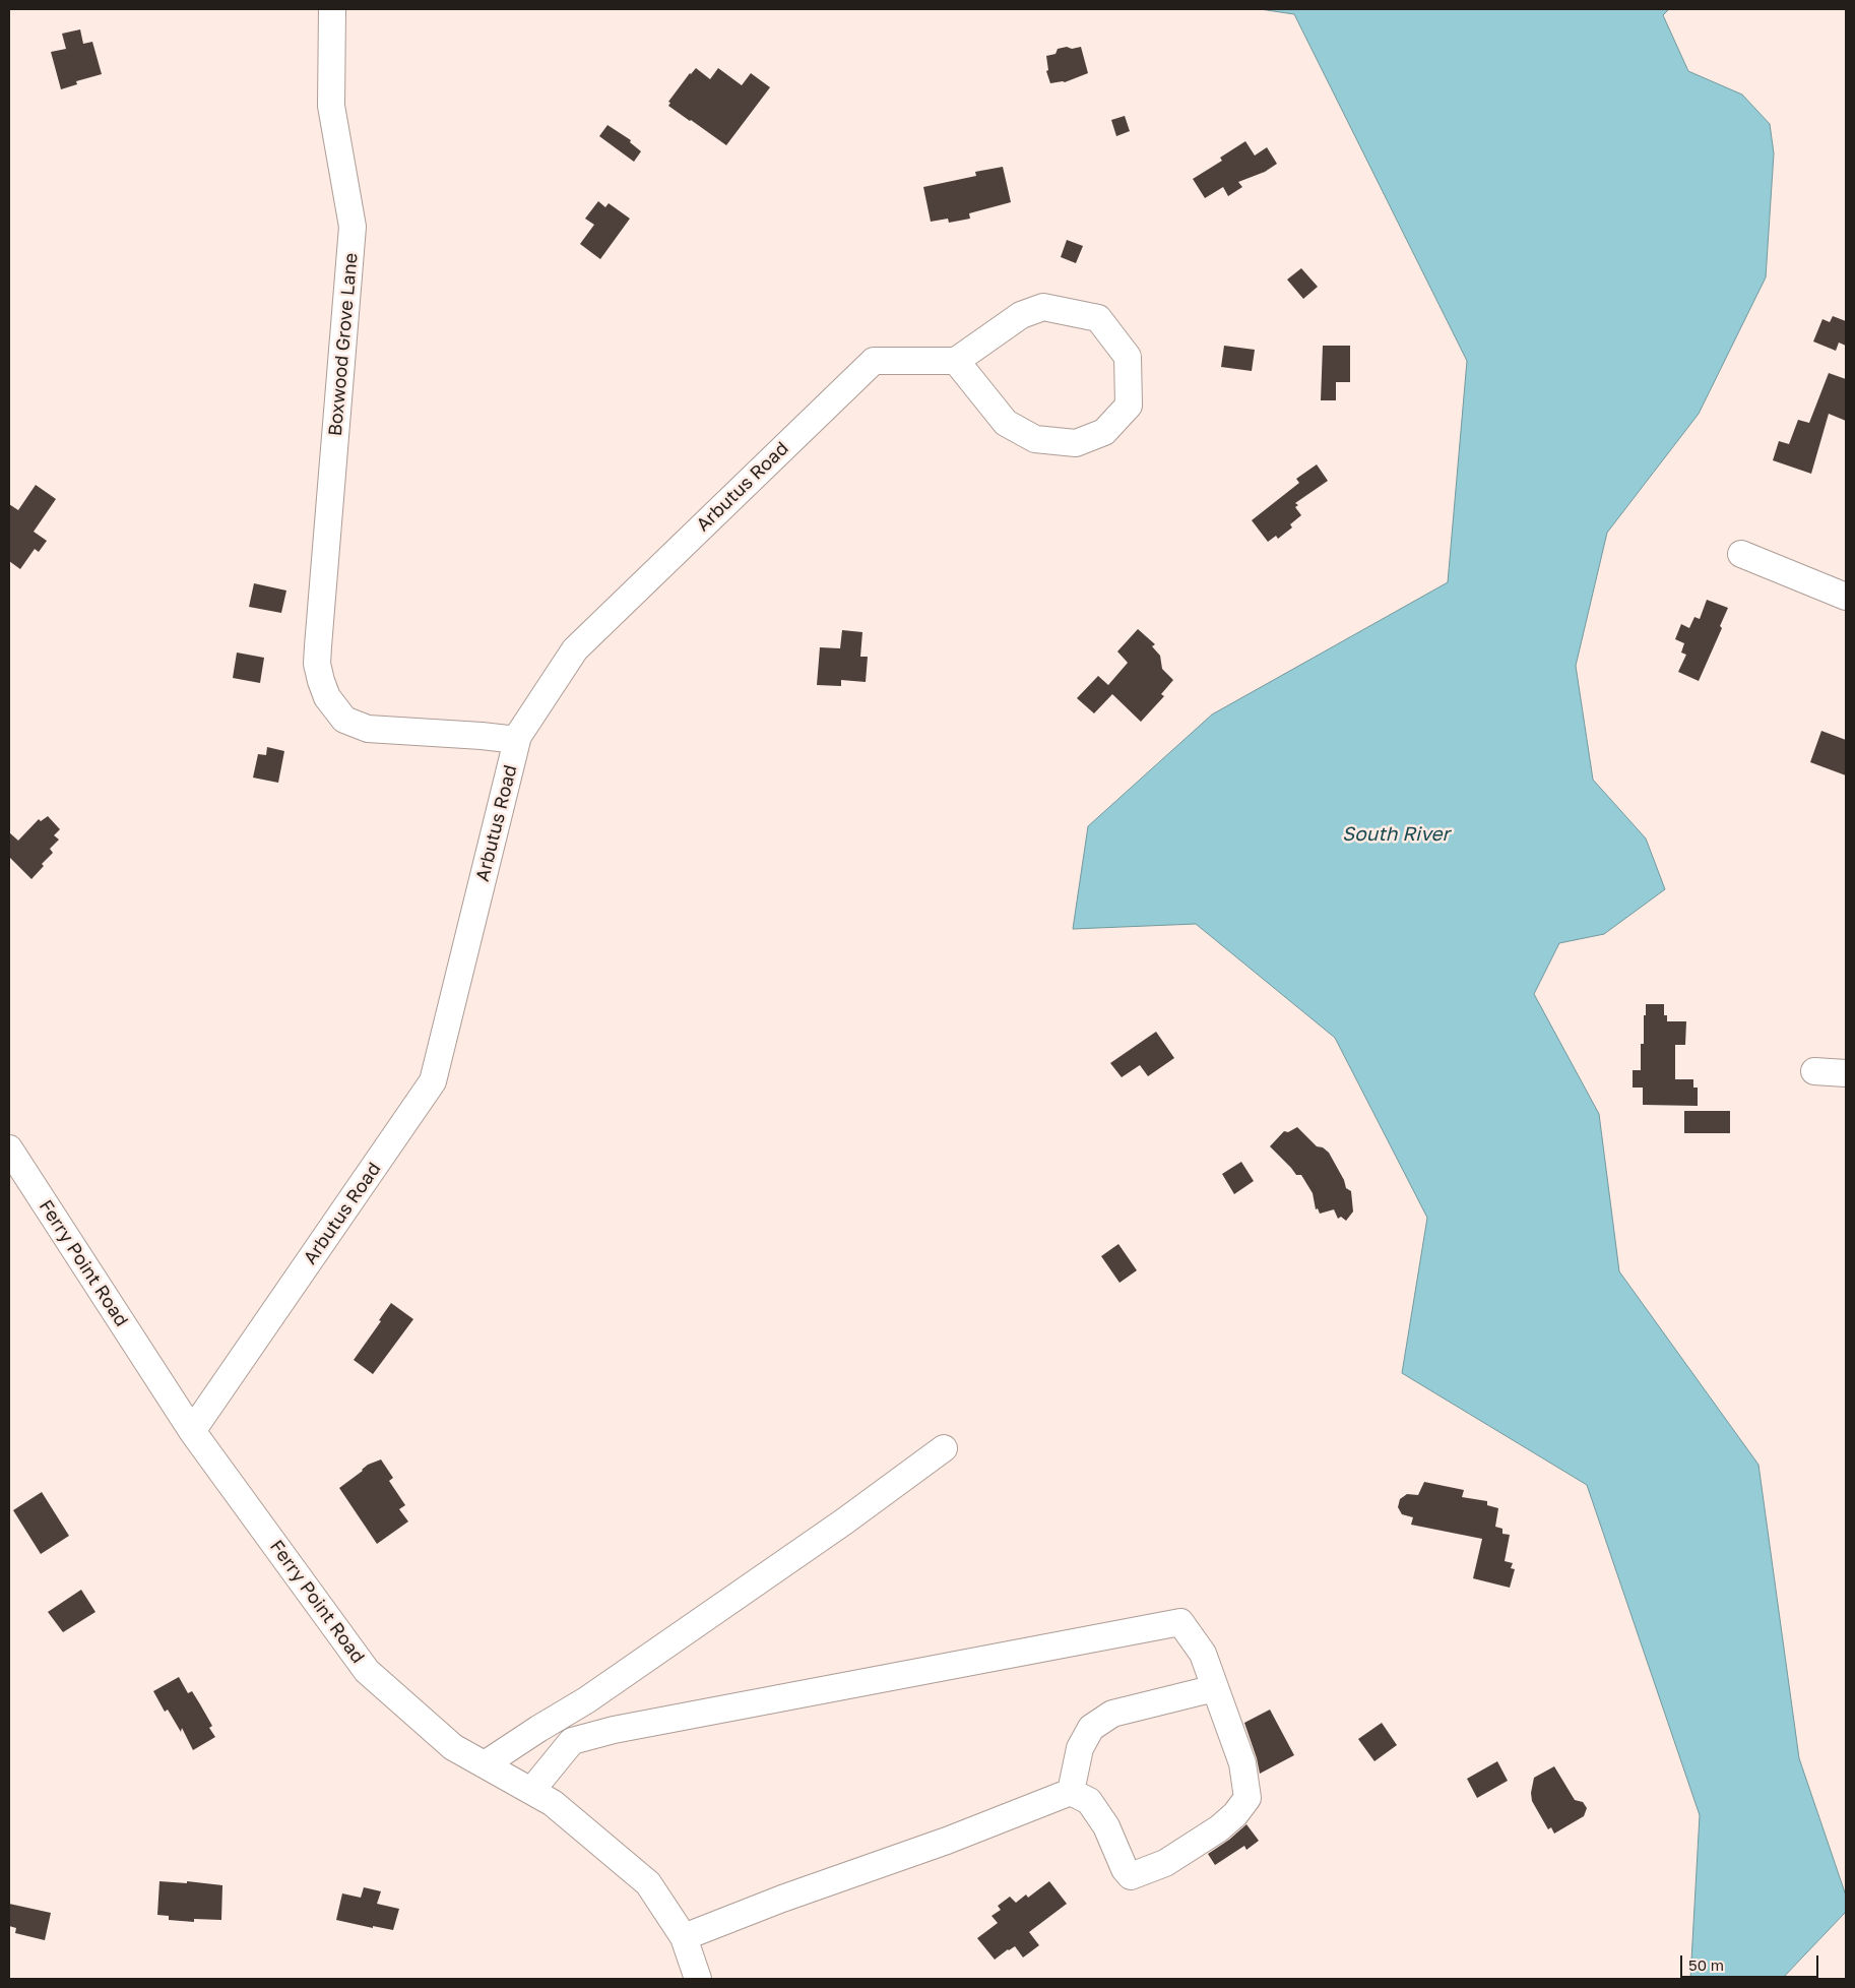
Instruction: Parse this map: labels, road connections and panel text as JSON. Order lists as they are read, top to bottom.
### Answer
{
  "streets": {
    "street": ["Boxwood Grove Lane", "Arbutus Road", "Ferry Point Road"]
  },
  "crossings": [
    ["Boxwood Grove Lane", "Arbutus Road"],
    ["Arbutus Road", "Ferry Point Road"]
  ],
  "water": ["South River"],
  "scale_bar": "50 m"
}
